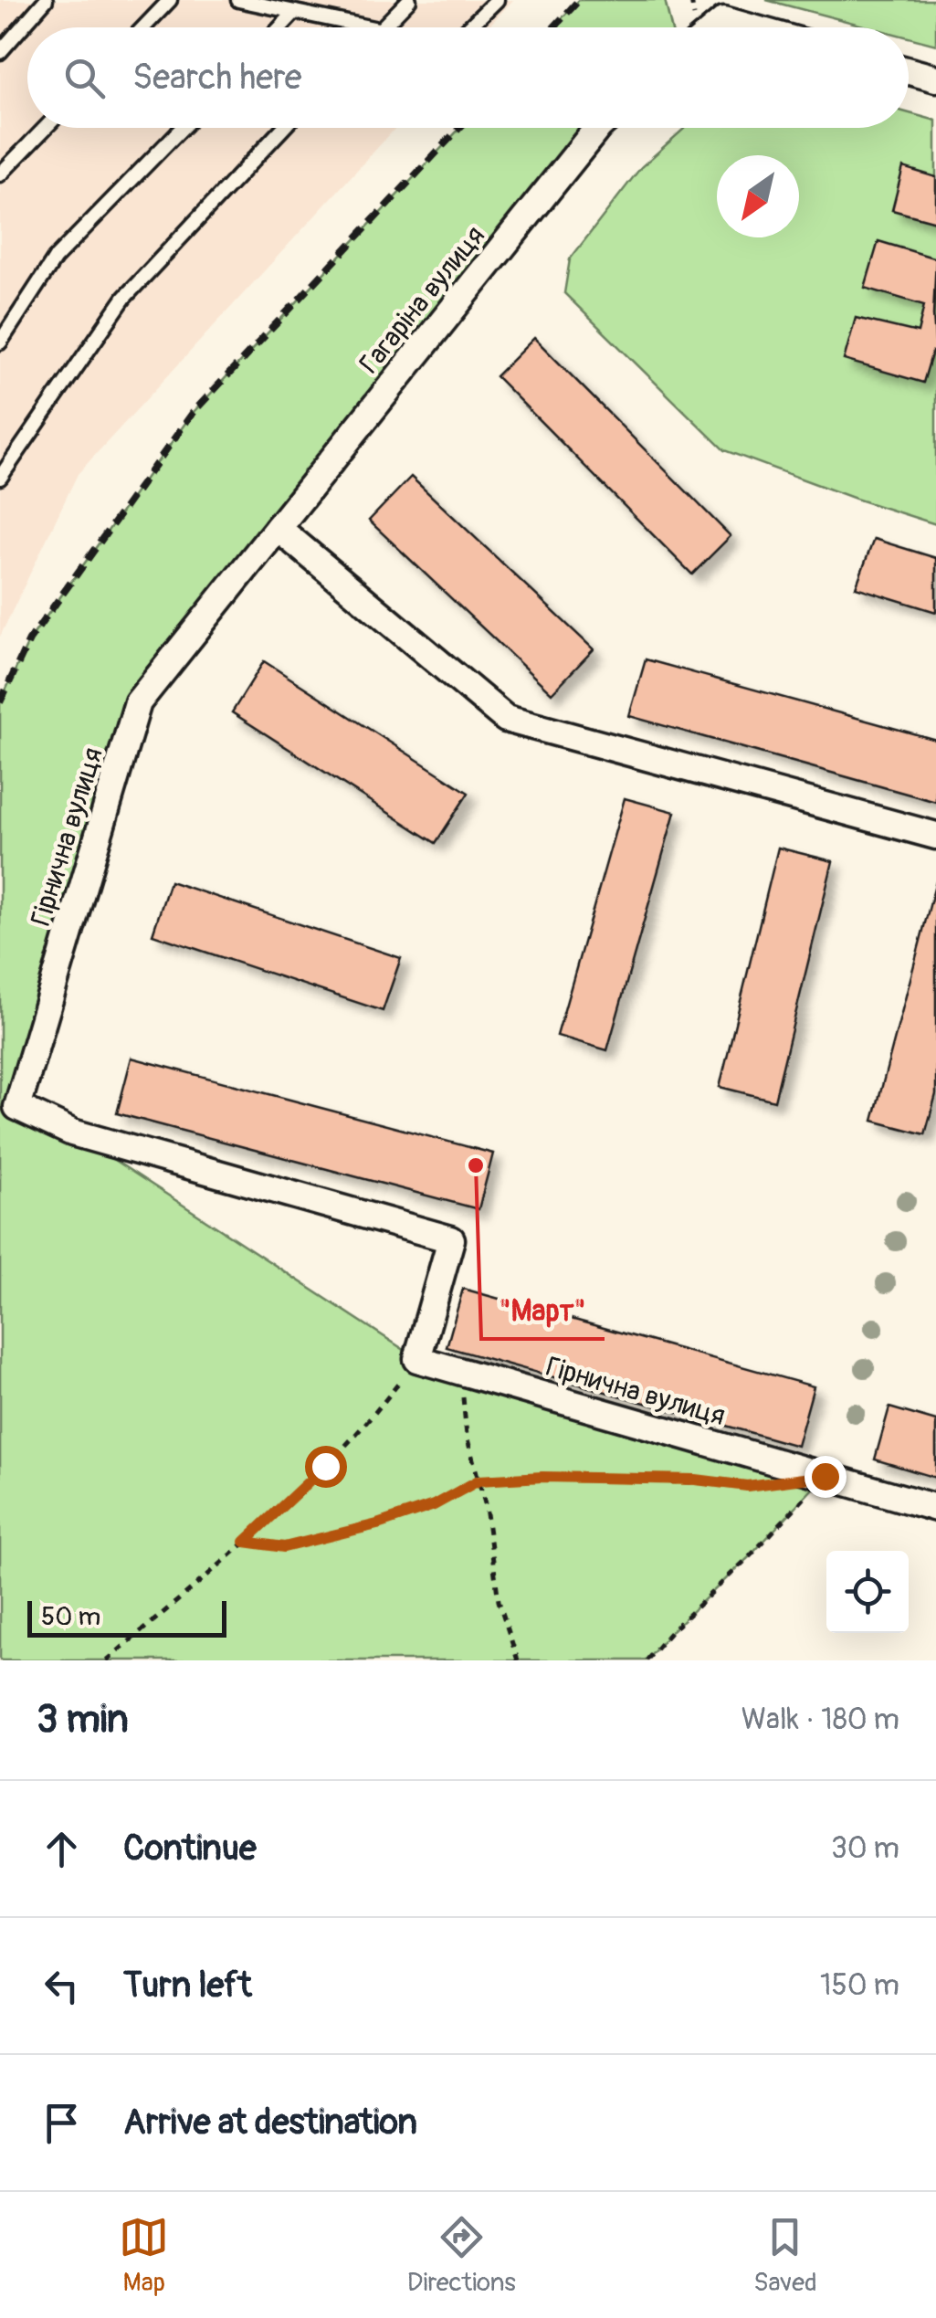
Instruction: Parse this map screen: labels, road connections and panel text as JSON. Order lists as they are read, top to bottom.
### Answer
{
  "streets": {
    "street": ["Гагаріна вулиця", "Гірнична вулиця"]
  },
  "crossings": [
    ["Гагаріна вулиця", "Гірнична вулиця"]
  ],
  "places": ["\"Март\""],
  "scale_bar": "50 m",
  "north": "bottom left",
  "page": {
    "search": "Search here",
    "scale": "50 m",
    "heading": ["3 min", "Walk · 180 m"],
    "list": [
      ["Continue", "30 m"],
      ["Turn left", "150 m"],
      "Arrive at destination"
    ],
    "nav": ["Map", "Directions", "Saved"]
  }
}
